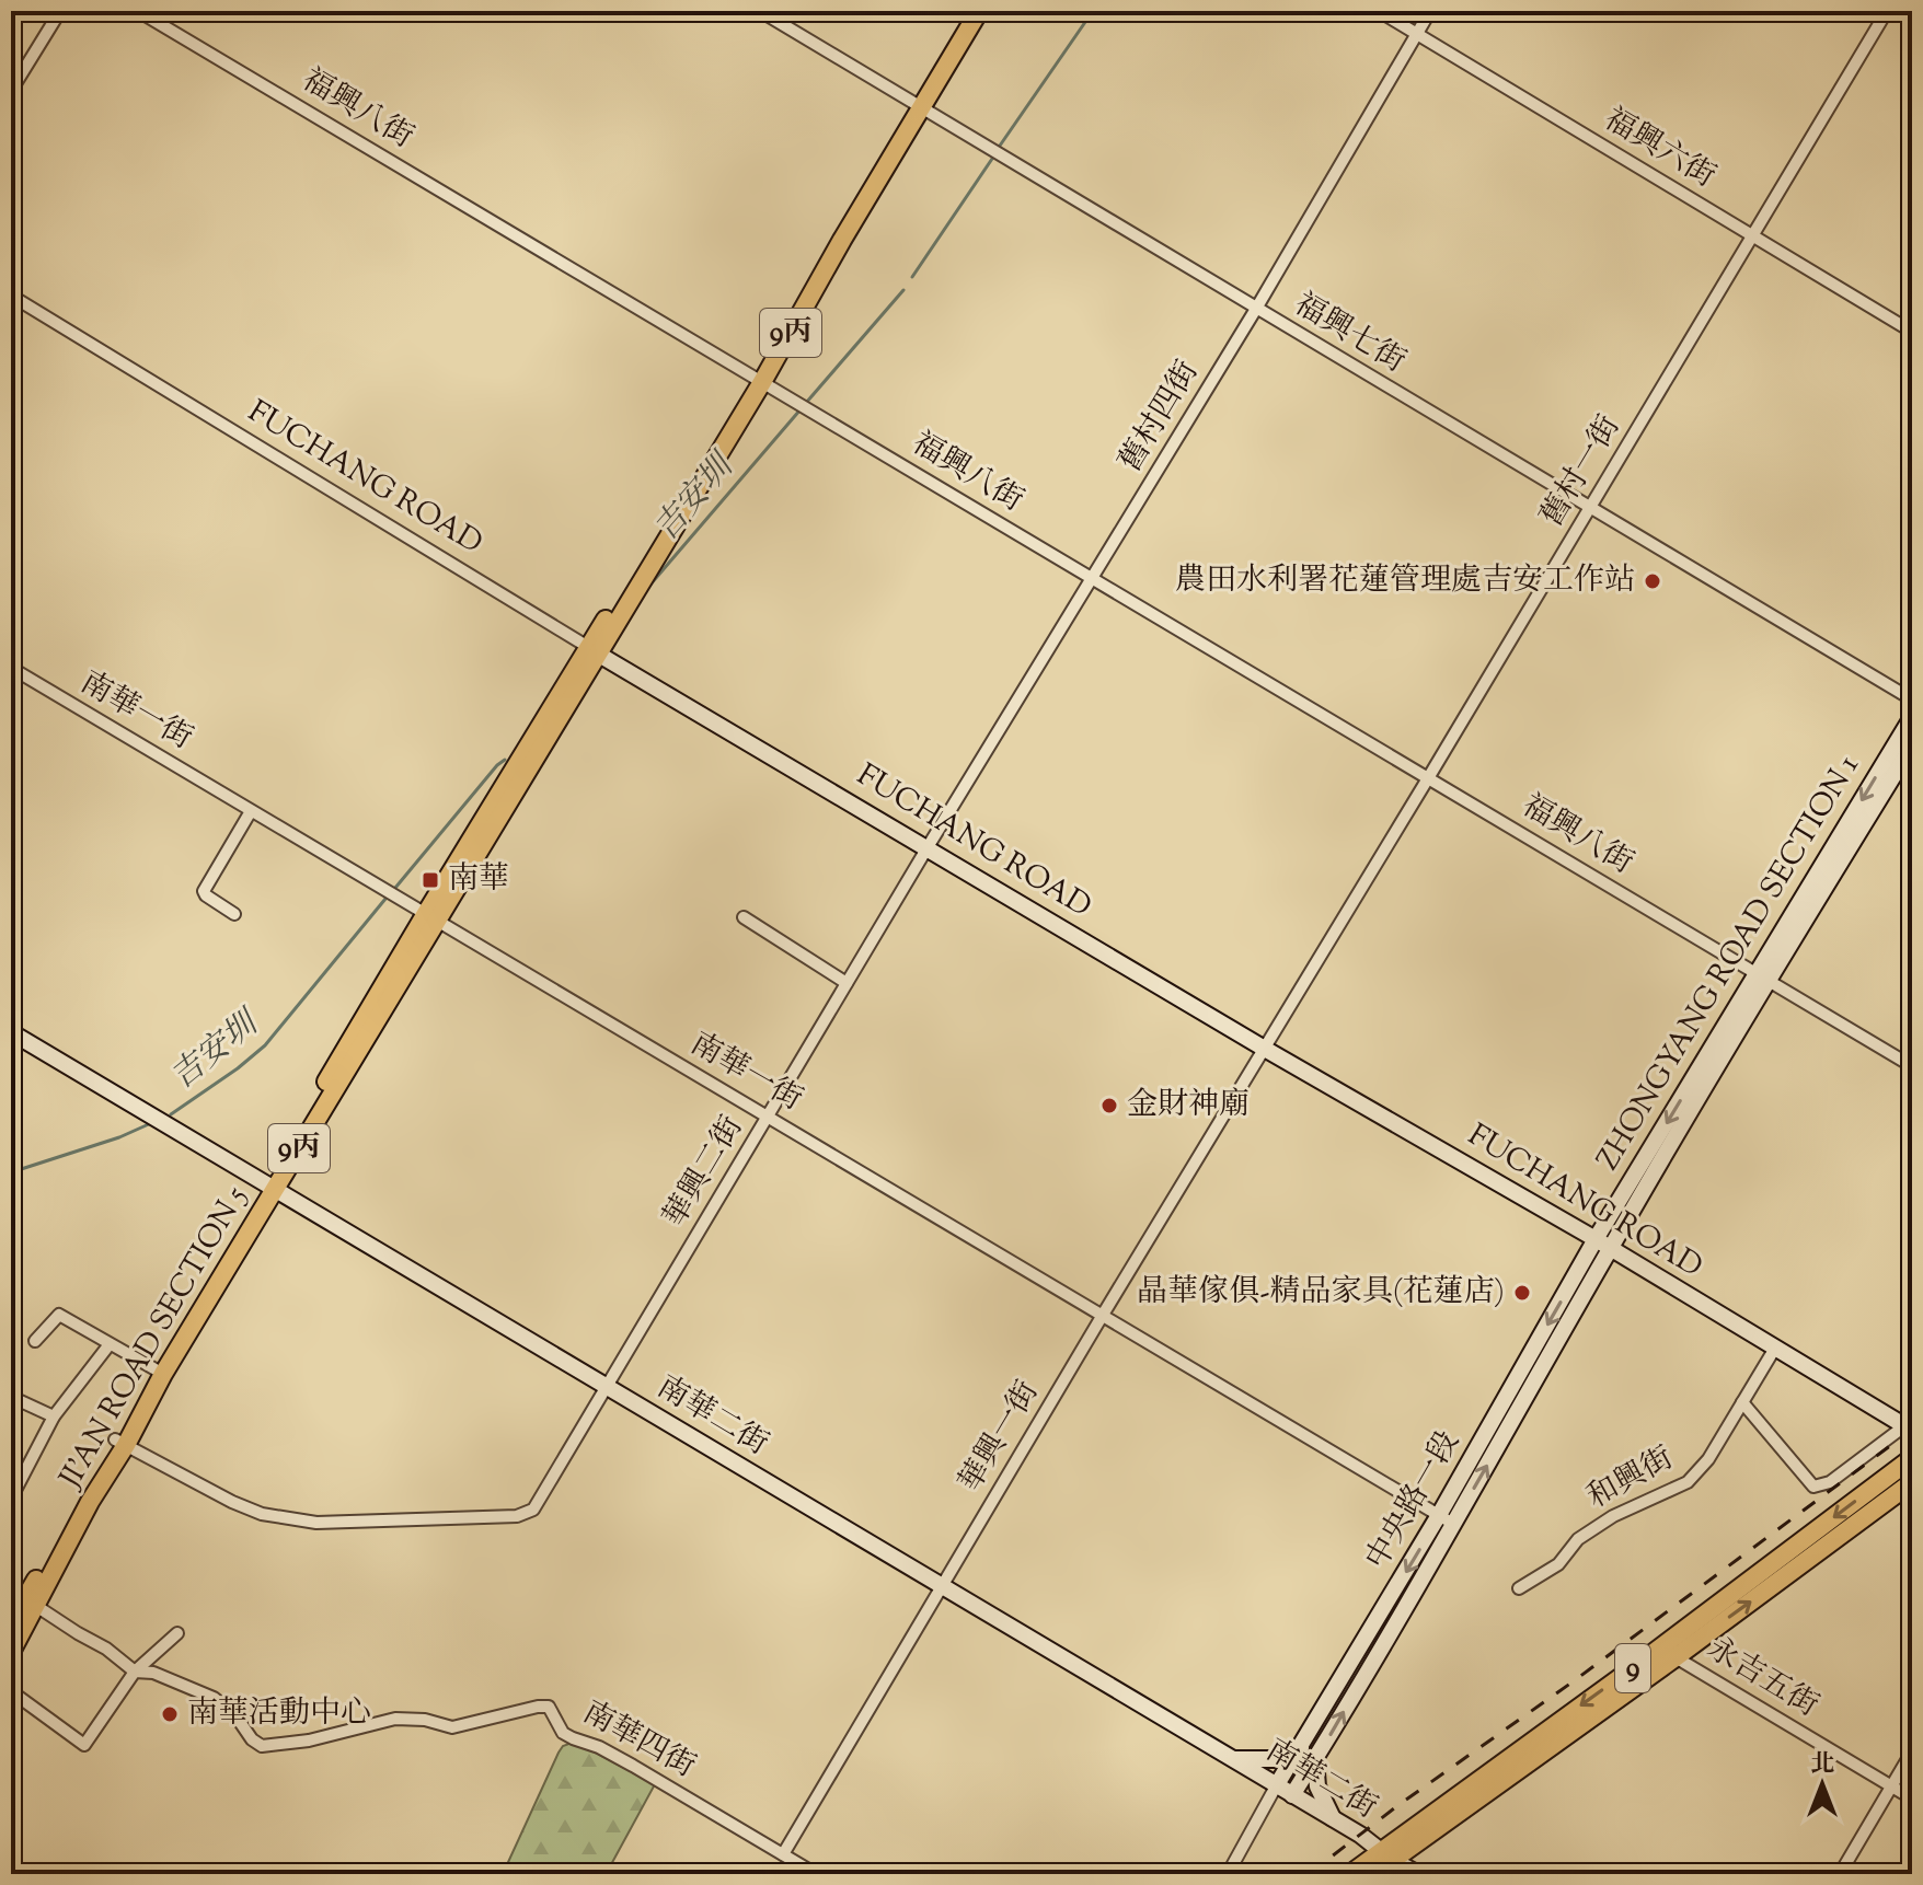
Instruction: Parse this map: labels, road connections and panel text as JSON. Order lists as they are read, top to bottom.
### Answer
{
  "streets": {
    "main road": ["9丙", "JI’AN ROAD SECTION 5", "9"],
    "street": [
      "福興八街",
      "福興六街",
      "福興七街",
      "舊村四街",
      "舊村一街",
      "FUCHANG ROAD",
      "南華一街",
      "ZHONGYANG ROAD SECTION 1",
      "華興二街",
      "南華二街",
      "華興一街",
      "和興街",
      "中央路一段",
      "永吉五街",
      "南華四街"
    ]
  },
  "crossings": [
    ["福興八街", "9丙"],
    ["福興八街", "舊村四街"],
    ["福興八街", "舊村一街"],
    ["福興八街", "ZHONGYANG ROAD SECTION 1"],
    ["福興六街", "舊村四街"],
    ["福興六街", "舊村一街"],
    ["9丙", "福興七街"],
    ["9丙", "FUCHANG ROAD"],
    ["9丙", "JI’AN ROAD SECTION 5"],
    ["福興七街", "舊村四街"],
    ["福興七街", "舊村一街"],
    ["舊村四街", "FUCHANG ROAD"],
    ["舊村四街", "華興二街"],
    ["舊村一街", "FUCHANG ROAD"],
    ["舊村一街", "華興一街"],
    ["FUCHANG ROAD", "ZHONGYANG ROAD SECTION 1"],
    ["FUCHANG ROAD", "華興二街"],
    ["FUCHANG ROAD", "JI’AN ROAD SECTION 5"],
    ["FUCHANG ROAD", "華興一街"],
    ["FUCHANG ROAD", "和興街"],
    ["FUCHANG ROAD", "中央路一段"],
    ["南華一街", "華興二街"],
    ["南華一街", "JI’AN ROAD SECTION 5"],
    ["南華一街", "華興一街"],
    ["南華一街", "中央路一段"],
    ["ZHONGYANG ROAD SECTION 1", "中央路一段"],
    ["華興二街", "JI’AN ROAD SECTION 5"],
    ["華興二街", "南華二街"],
    ["JI’AN ROAD SECTION 5", "南華二街"],
    ["JI’AN ROAD SECTION 5", "南華四街"],
    ["南華二街", "華興一街"],
    ["南華二街", "中央路一段"],
    ["南華二街", "9"],
    ["華興一街", "南華四街"],
    ["9", "永吉五街"]
  ],
  "water": ["吉安圳"],
  "places": {
    "other": [
      "農田水利署花蓮管理處吉安工作站",
      "金財神廟",
      "晶華傢俱-精品家具(花蓮店)",
      "南華活動中心"
    ],
    "transit": ["南華"]
  },
  "north": "top"
}
